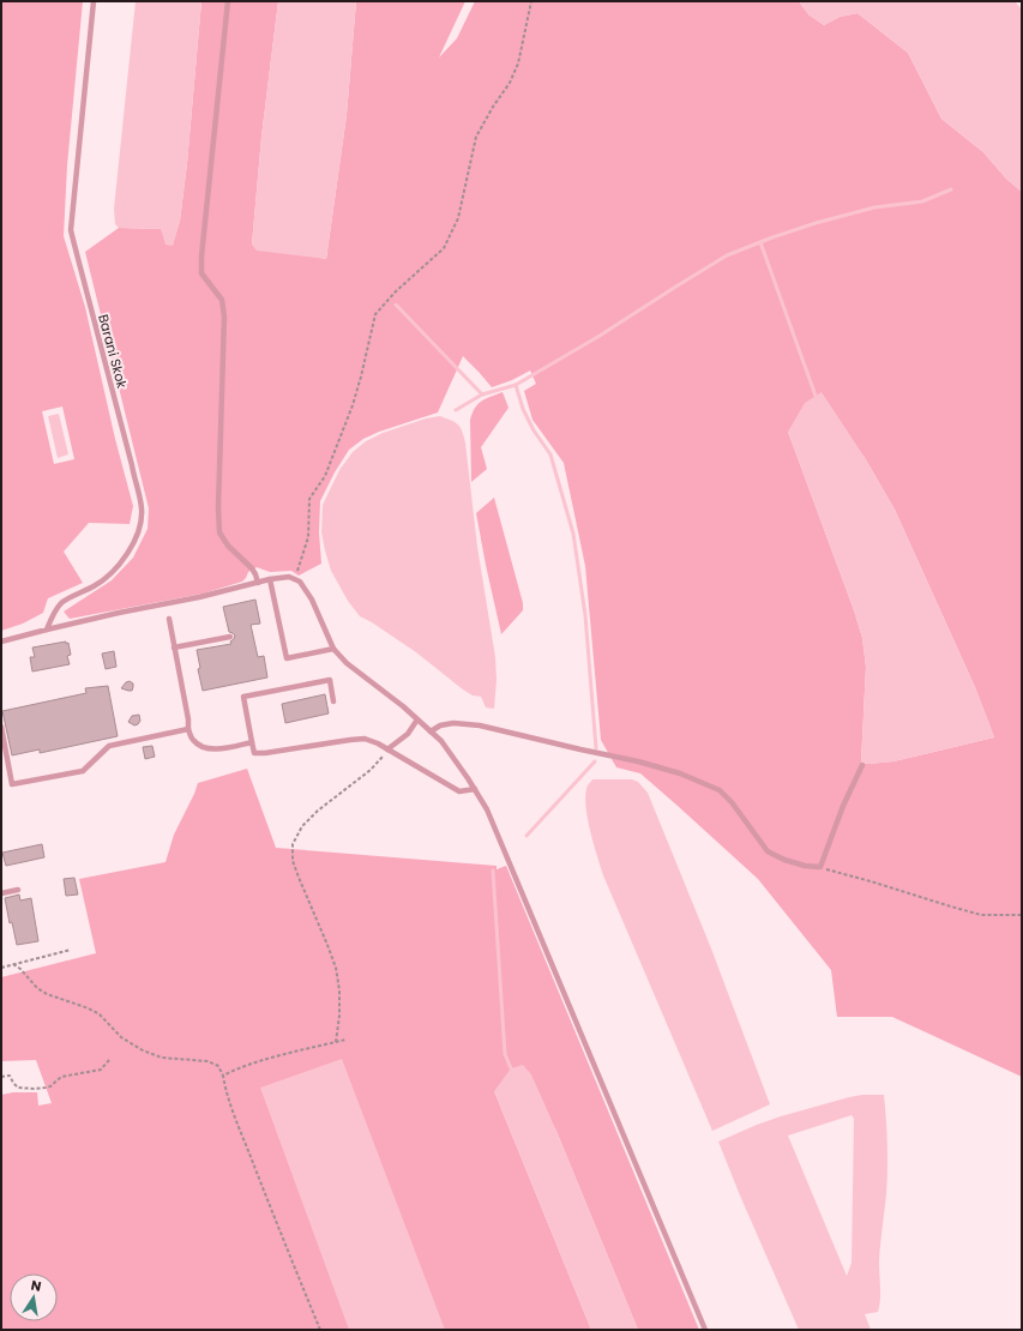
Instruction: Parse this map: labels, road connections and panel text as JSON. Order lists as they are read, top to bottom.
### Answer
{
  "streets": {
    "lane": ["Barani Skok"]
  },
  "north": "top"
}
